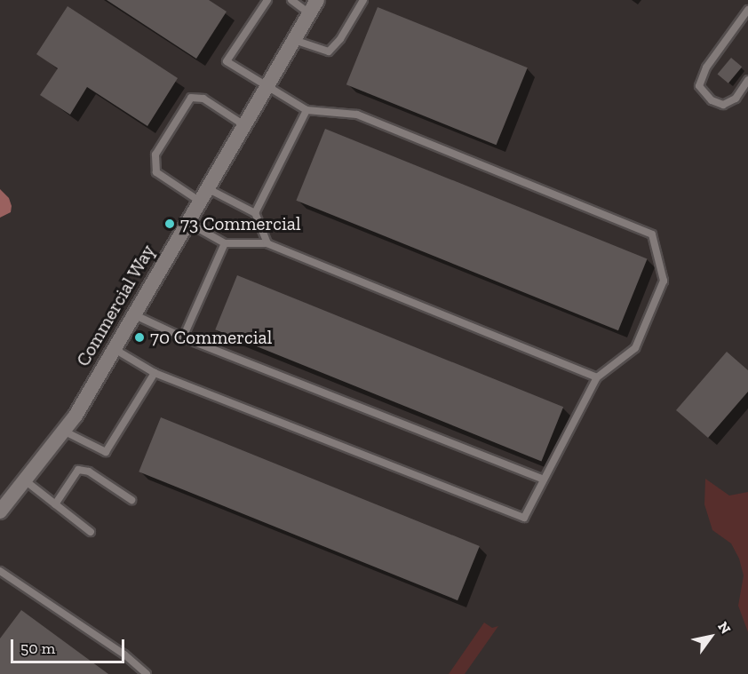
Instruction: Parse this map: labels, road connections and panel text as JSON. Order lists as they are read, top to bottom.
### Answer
{
  "streets": {
    "street": ["Commercial Way"]
  },
  "places": ["73 Commercial", "70 Commercial"],
  "scale_bar": "50 m",
  "north": "top right"
}
